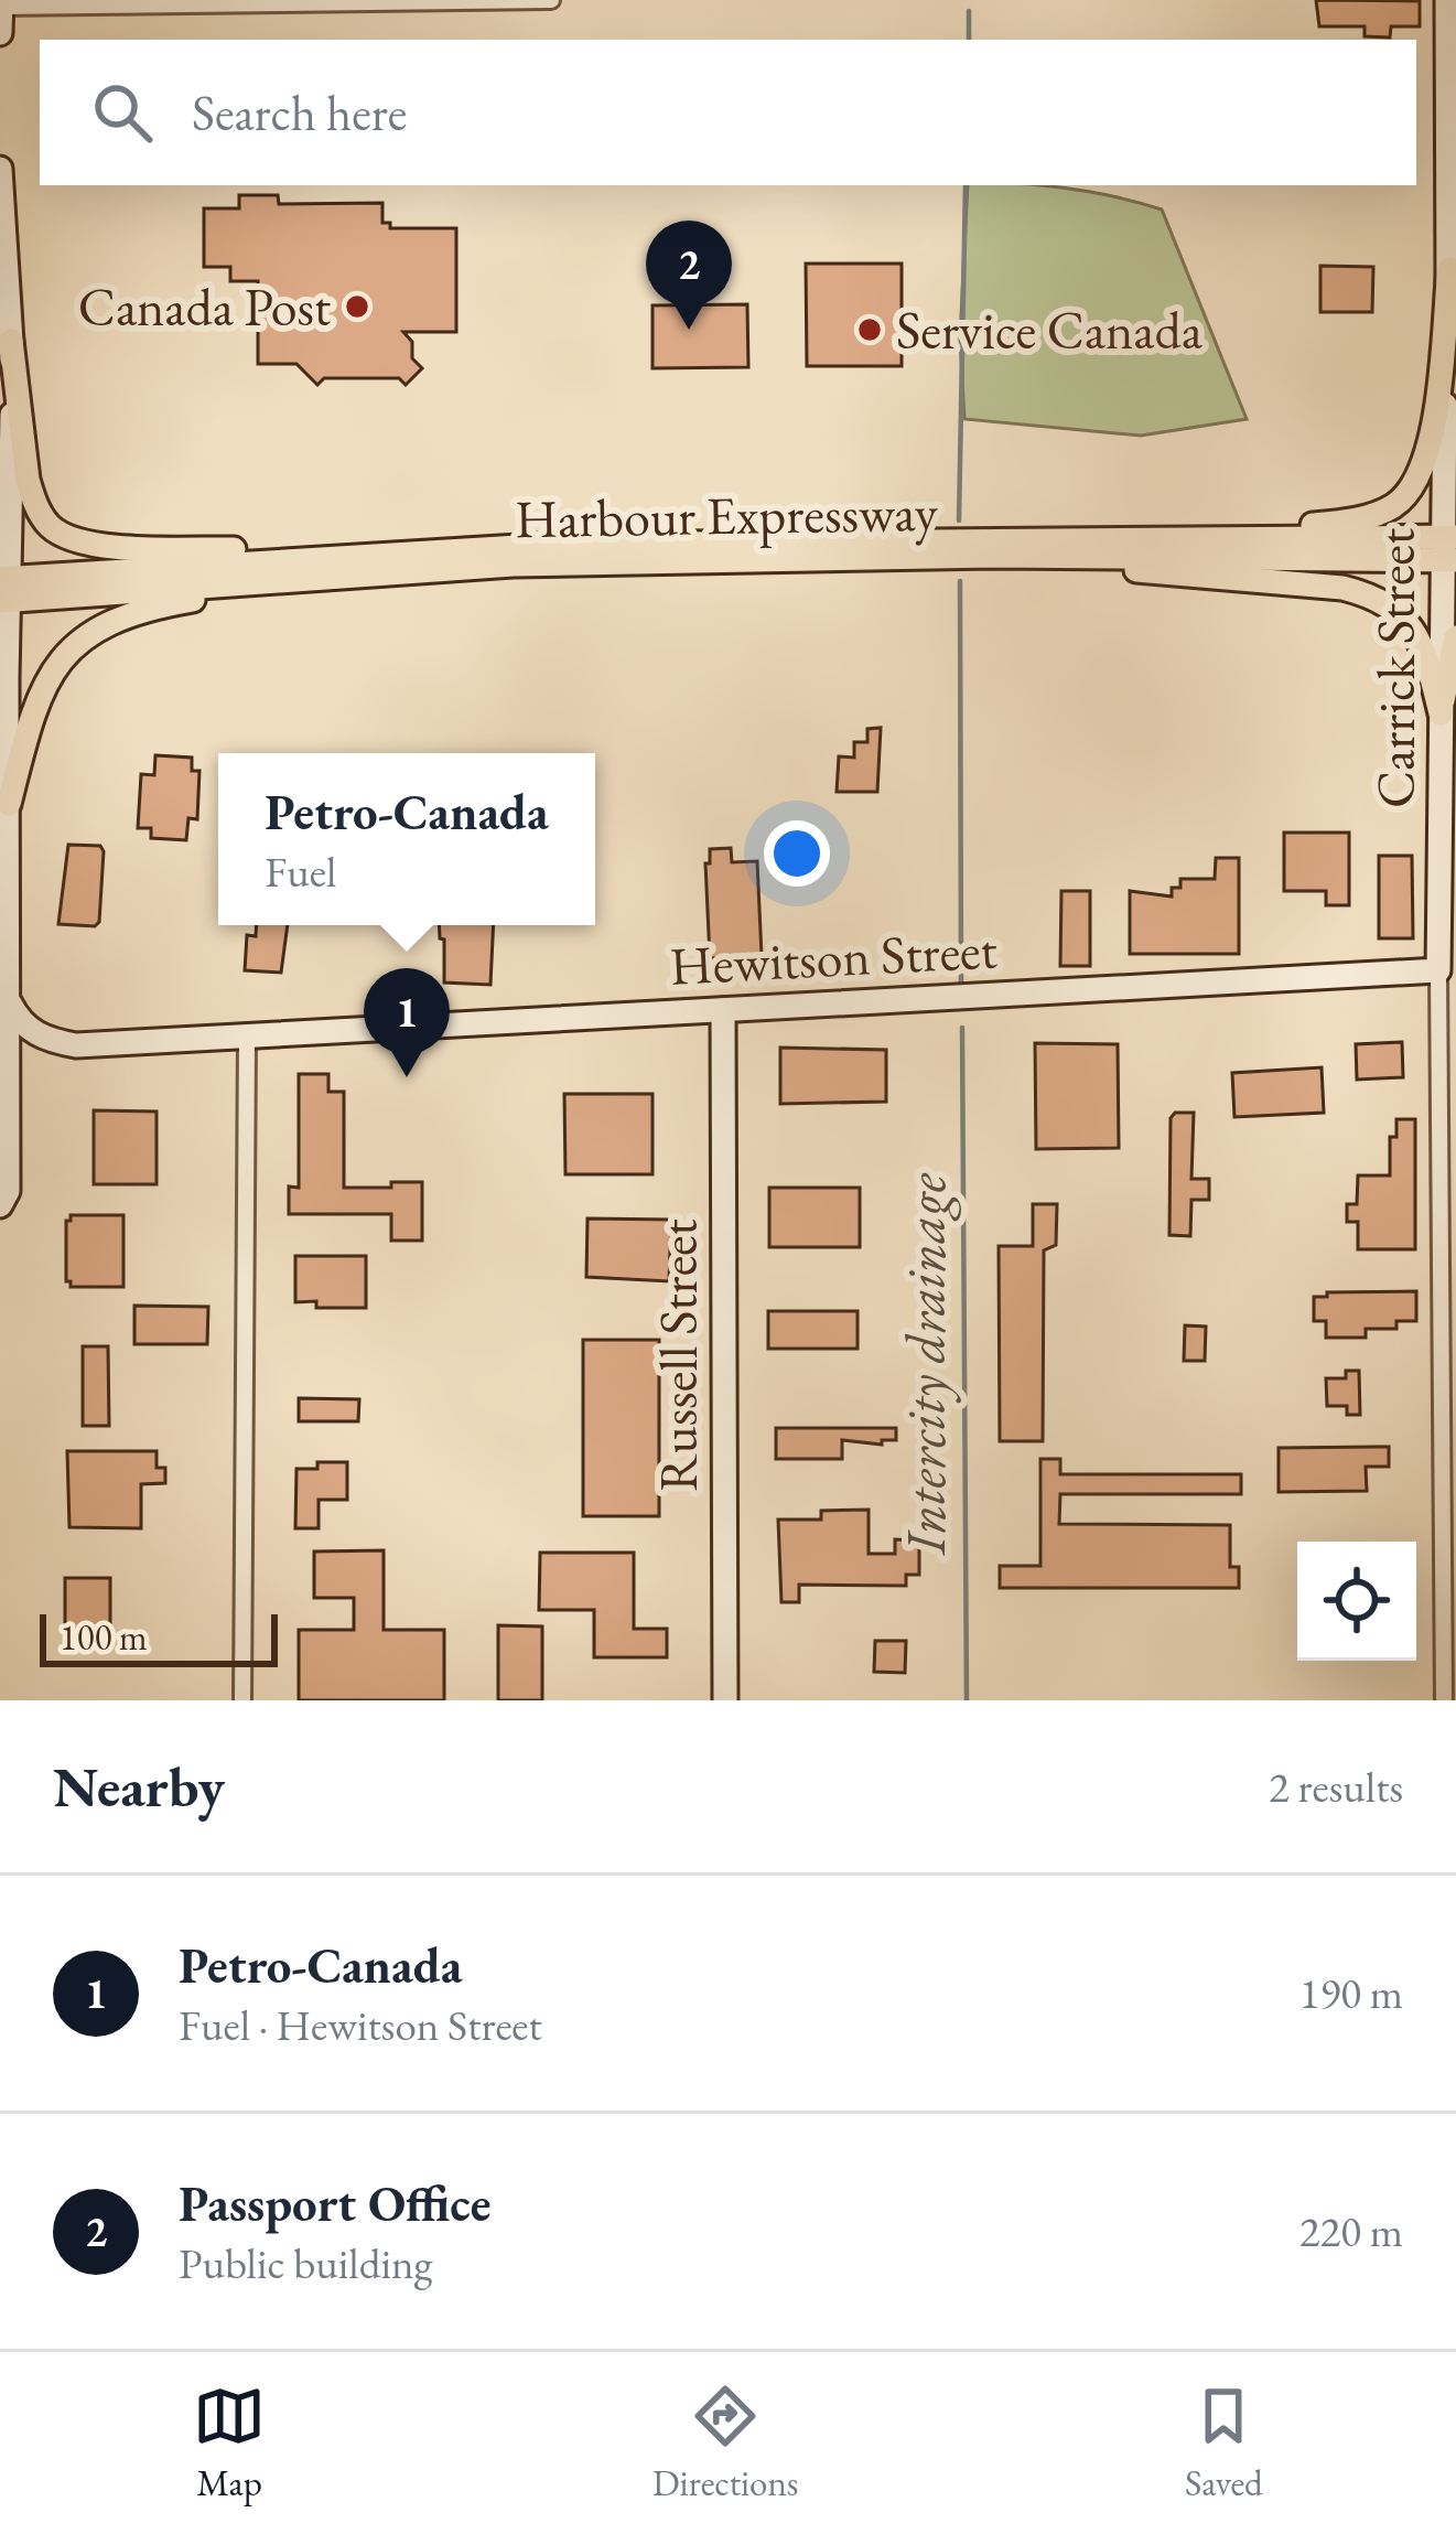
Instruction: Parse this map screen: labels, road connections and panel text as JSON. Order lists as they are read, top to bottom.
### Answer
{
  "streets": {
    "main road": ["Harbour Expressway"],
    "street": ["Carrick Street", "Hewitson Street", "Russell Street"]
  },
  "crossings": [
    ["Harbour Expressway", "Carrick Street"],
    ["Carrick Street", "Hewitson Street"],
    ["Hewitson Street", "Russell Street"]
  ],
  "water": ["Intercity drainage"],
  "places": ["Canada Post", "Service Canada"],
  "scale_bar": "100 m",
  "page": {
    "search": "Search here",
    "pins": ["2", "1"],
    "popup": ["Petro-Canada", "Fuel"],
    "scale": "100 m",
    "heading": ["Nearby", "2 results"],
    "list": [
      {
        "mark": "1",
        "name": "Petro-Canada",
        "note": "Fuel · Hewitson Street",
        "value": "190 m"
      },
      {
        "mark": "2",
        "name": "Passport Office",
        "note": "Public building",
        "value": "220 m"
      }
    ],
    "nav": ["Map", "Directions", "Saved"]
  }
}
